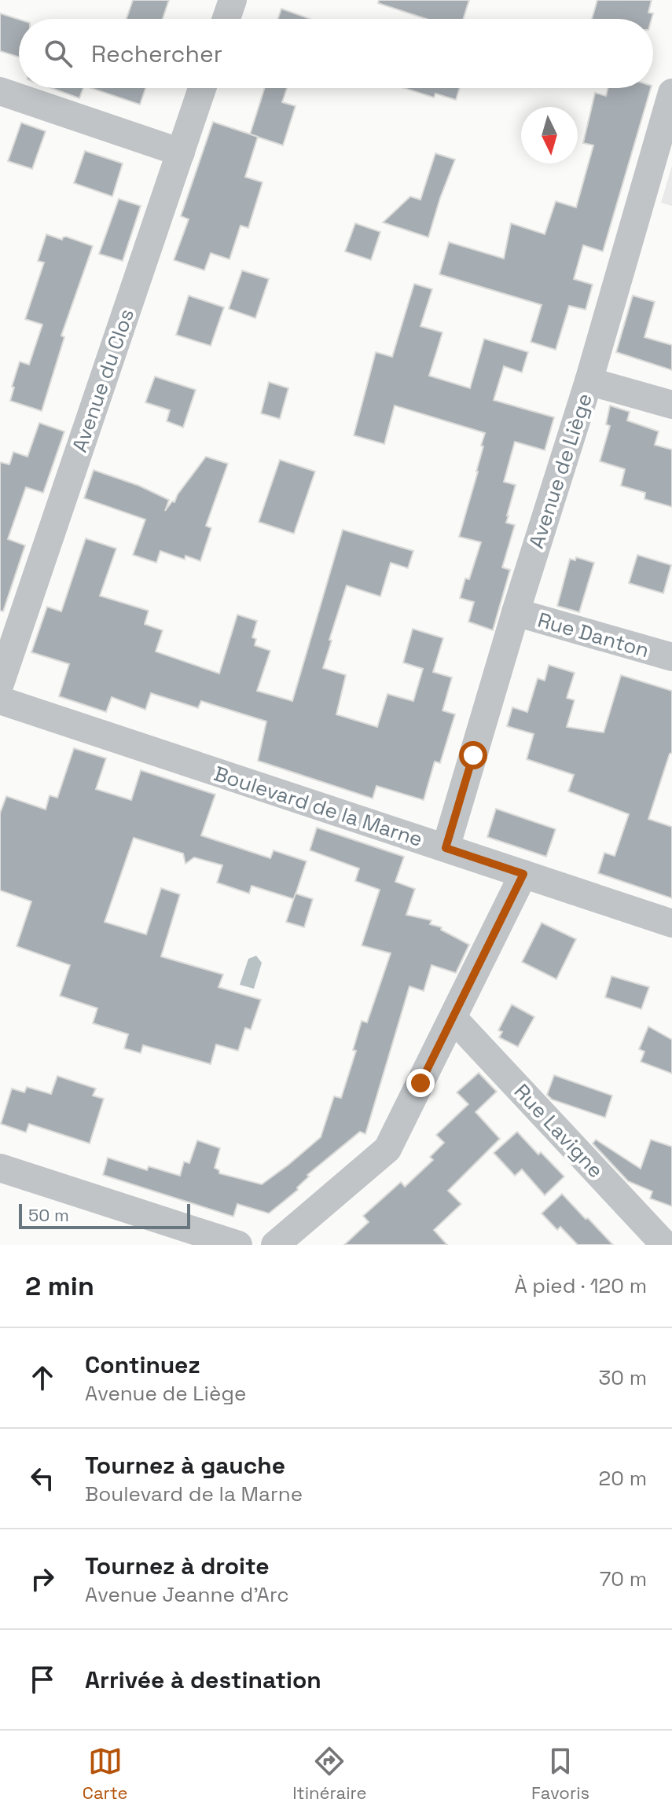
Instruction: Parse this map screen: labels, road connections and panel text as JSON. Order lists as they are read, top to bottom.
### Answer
{
  "streets": {
    "street": [
      "Avenue du Clos",
      "Avenue de Liège",
      "Rue Danton",
      "Boulevard de la Marne",
      "Rue Lavigne"
    ]
  },
  "crossings": [
    ["Avenue de Liège", "Rue Danton"],
    ["Avenue de Liège", "Boulevard de la Marne"]
  ],
  "scale_bar": "50 m",
  "north": "bottom",
  "page": {
    "search": "Rechercher",
    "scale": "50 m",
    "heading": ["2 min", "À pied · 120 m"],
    "list": [
      ["Continuez", "Avenue de Liège", "30 m"],
      ["Tournez à gauche", "Boulevard de la Marne", "20 m"],
      ["Tournez à droite", "Avenue Jeanne d'Arc", "70 m"],
      "Arrivée à destination"
    ],
    "nav": ["Carte", "Itinéraire", "Favoris"]
  }
}
